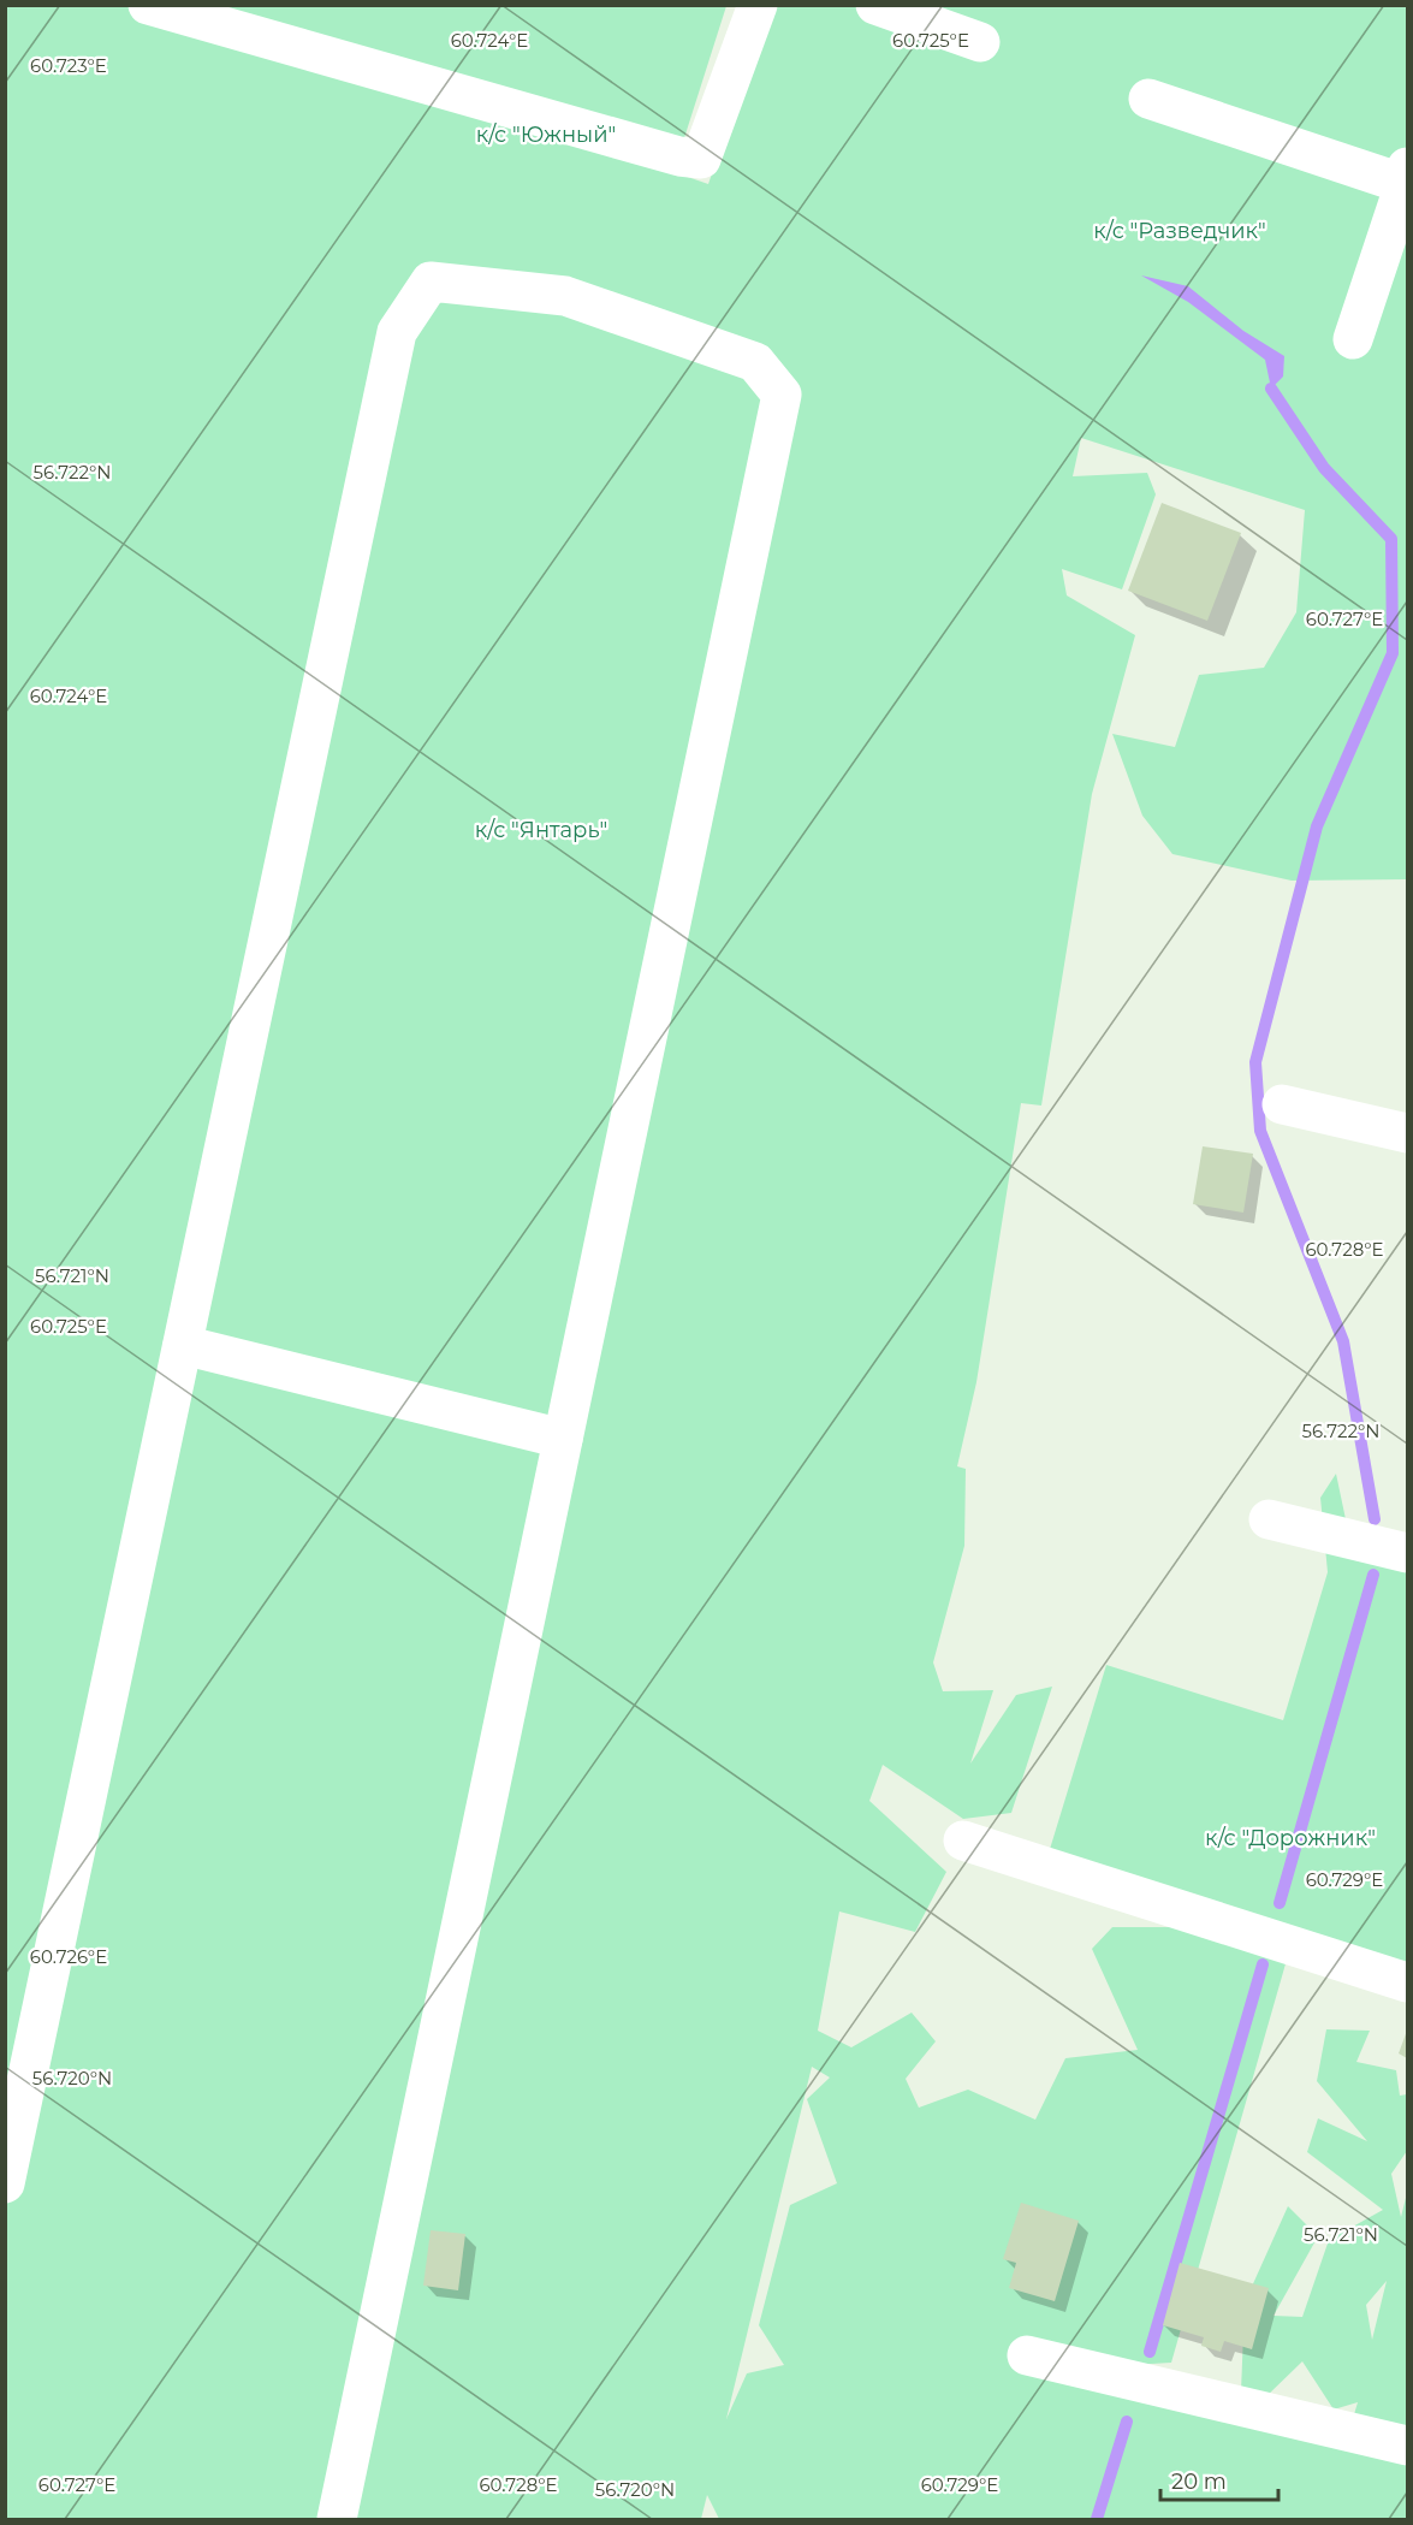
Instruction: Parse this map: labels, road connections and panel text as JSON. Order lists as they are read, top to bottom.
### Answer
{
  "parks": [
    "к/с \"Южный\"",
    "к/с \"Разведчик\"",
    "к/с \"Янтарь\"",
    "к/с \"Дорожник\""
  ],
  "scale_bar": "20 m",
  "coordinates": [
    "60.724°E",
    "60.725°E",
    "60.723°E",
    "56.722°N",
    "60.727°E",
    "60.728°E",
    "56.721°N",
    "60.729°E",
    "60.726°E",
    "56.720°N"
  ]
}
